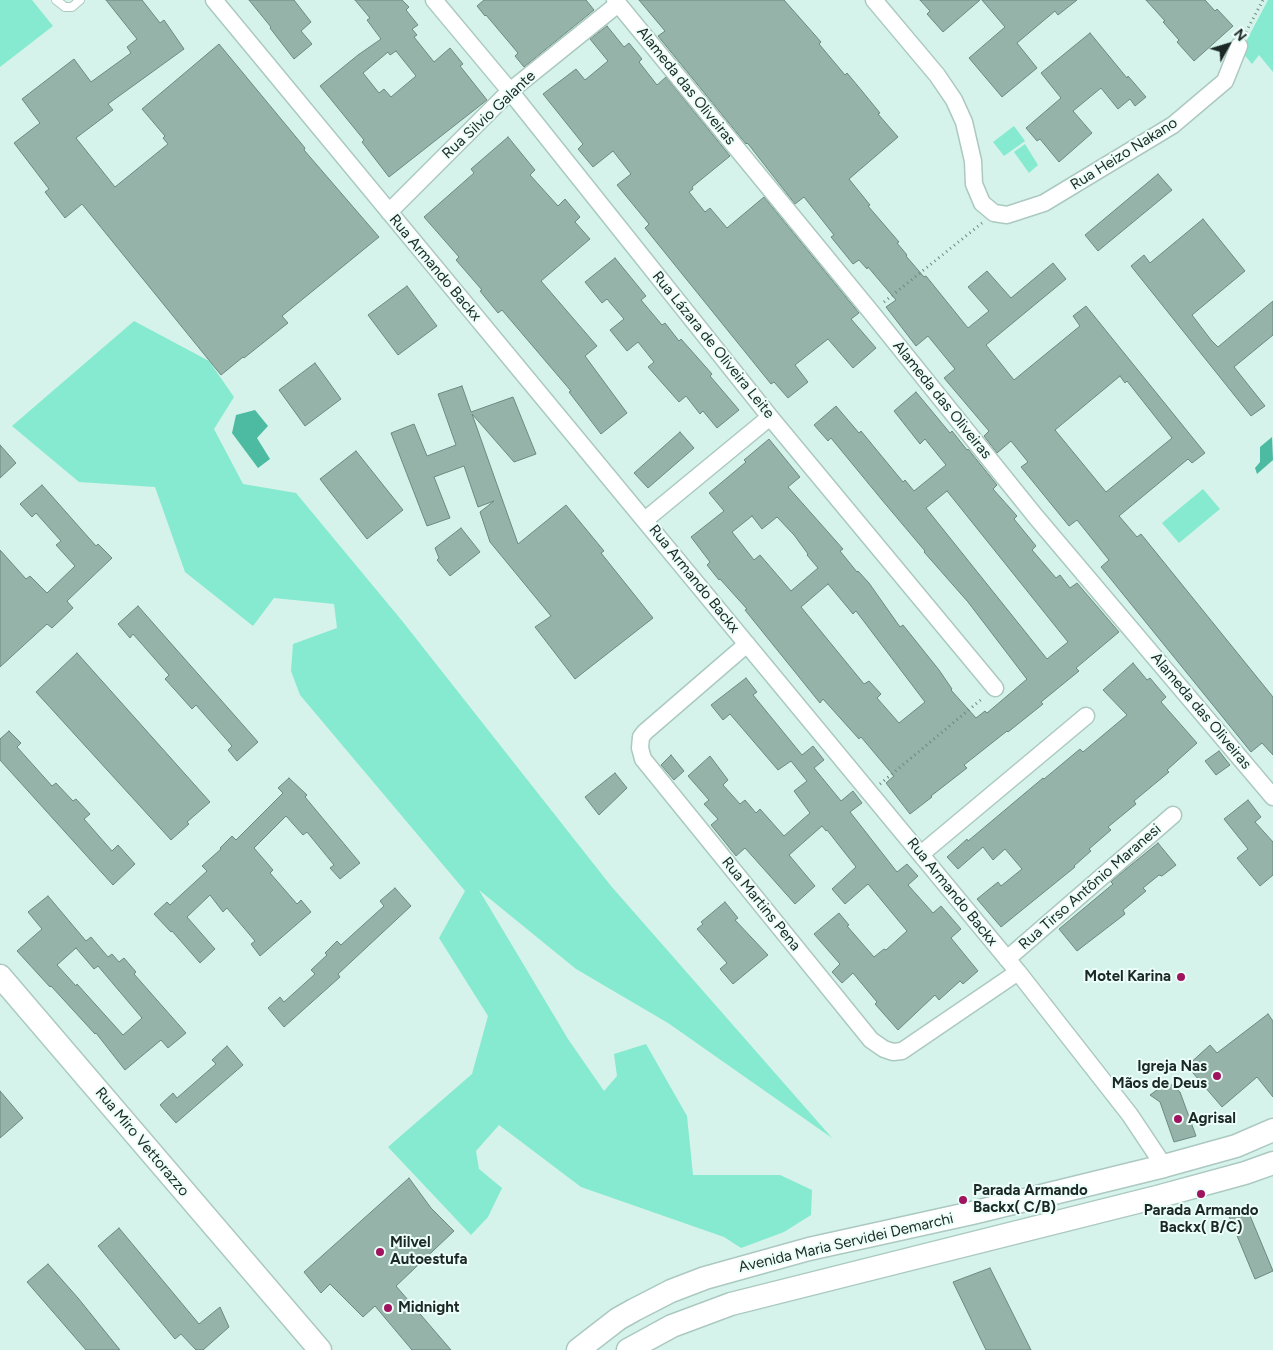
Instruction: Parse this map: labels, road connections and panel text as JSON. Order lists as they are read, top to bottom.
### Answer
{
  "streets": {
    "main road": ["Rua Miro Vettorazzo", "Avenida Maria Servidei Demarchi"],
    "street": [
      "Alameda das Oliveiras",
      "Rua Silvio Galante",
      "Rua Heizo Nakano",
      "Rua Armando Backx",
      "Rua Lázara de Oliveira Leite",
      "Rua Tirso Antônio Maranesi",
      "Rua Martins Pena"
    ]
  },
  "crossings": [
    ["Alameda das Oliveiras", "Rua Silvio Galante"],
    ["Rua Silvio Galante", "Rua Armando Backx"],
    ["Rua Silvio Galante", "Rua Lázara de Oliveira Leite"],
    ["Rua Armando Backx", "Rua Tirso Antônio Maranesi"],
    ["Rua Armando Backx", "Rua Martins Pena"],
    ["Rua Armando Backx", "Avenida Maria Servidei Demarchi"]
  ],
  "places": [
    "Motel Karina",
    "Igreja Nas Mãos de Deus",
    "Agrisal",
    "Parada Armando Backx( B/C)",
    "Parada Armando Backx( C/B)",
    "Milvel Autoestufa",
    "Midnight"
  ],
  "north": "top right"
}
